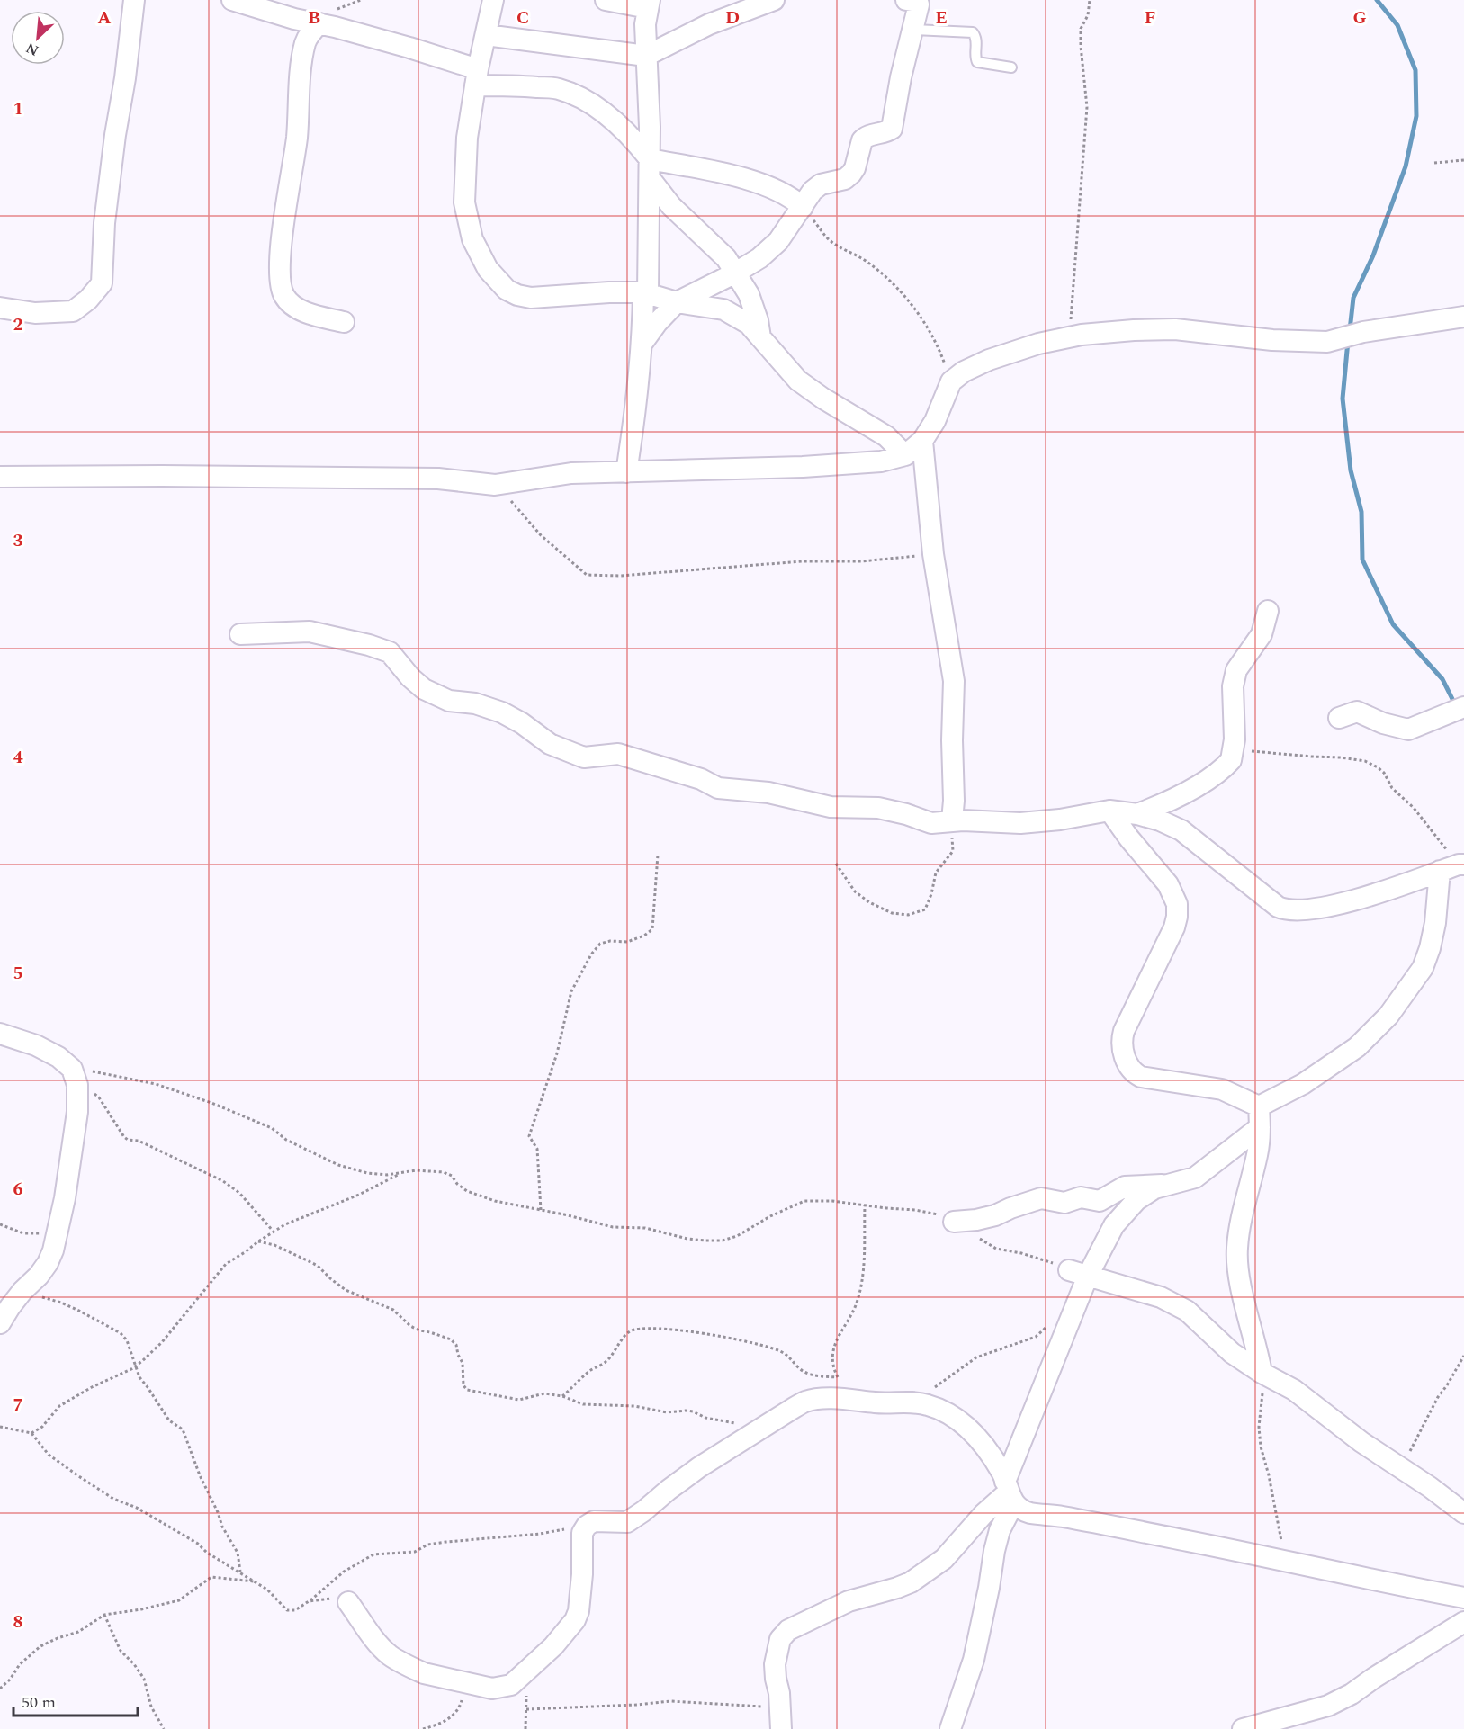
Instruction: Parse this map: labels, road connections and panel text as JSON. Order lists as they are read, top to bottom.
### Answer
{
  "scale_bar": "50 m",
  "north": "bottom left",
  "grid": {
    "columns": [
      "A",
      "B",
      "C",
      "D",
      "E",
      "F",
      "G"
    ],
    "rows": [
      "1",
      "2",
      "3",
      "4",
      "5",
      "6",
      "7",
      "8"
    ]
  }
}
